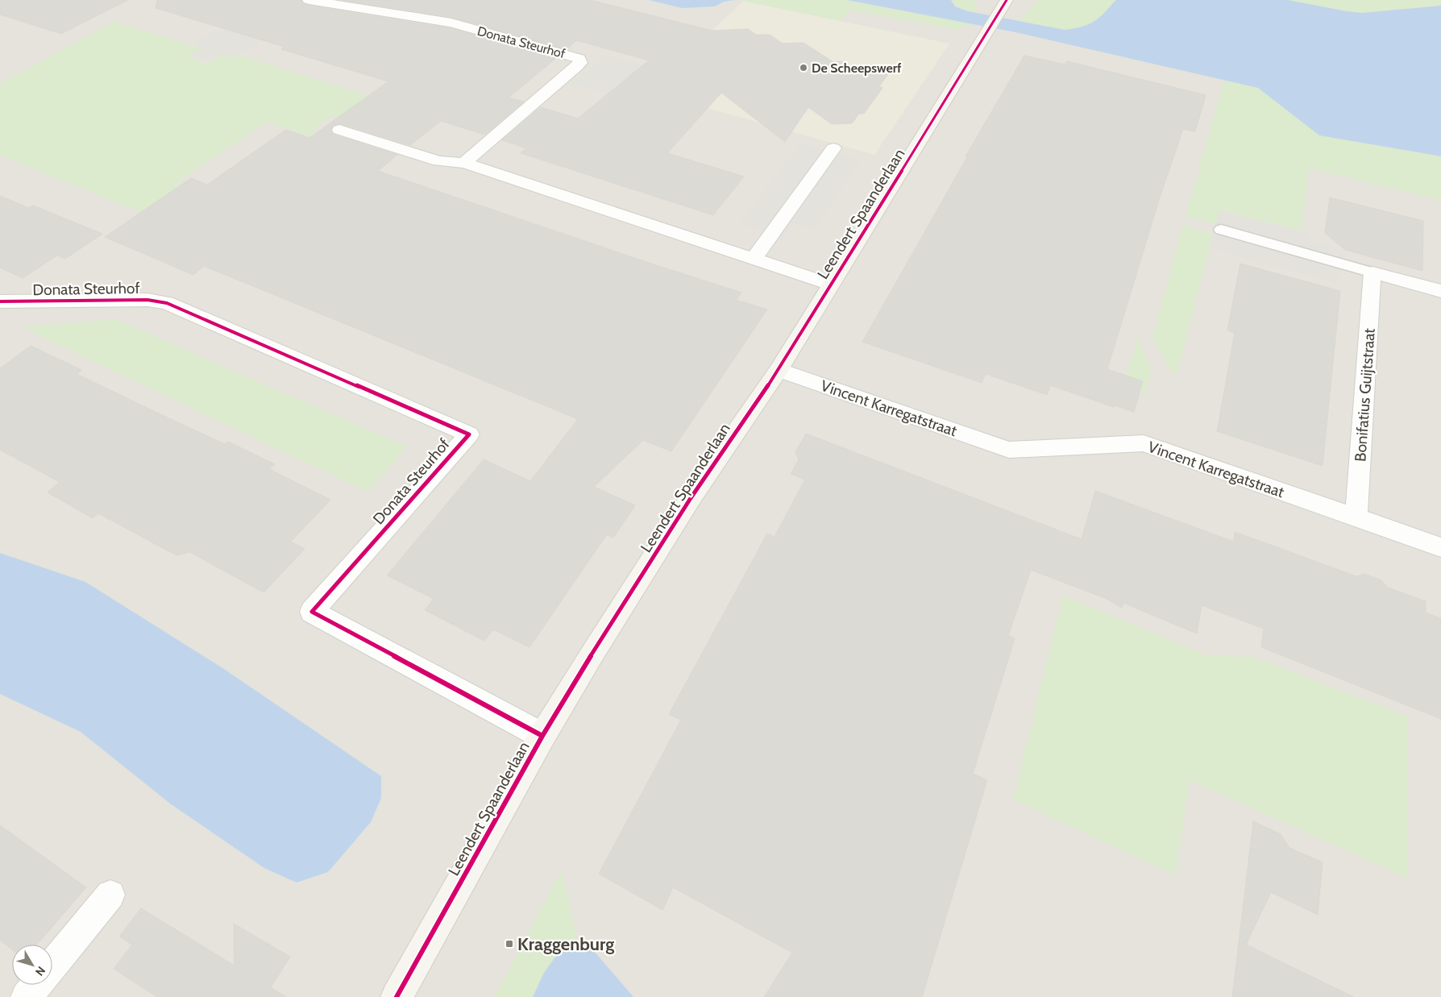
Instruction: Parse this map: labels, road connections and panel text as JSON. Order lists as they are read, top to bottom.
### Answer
{
  "streets": {
    "street": [
      "Donata Steurhof",
      "Leendert Spaanderlaan",
      "Bonifatius Guijtstraat",
      "Vincent Karregatstraat"
    ]
  },
  "crossings": [
    ["Donata Steurhof", "Leendert Spaanderlaan"],
    ["Leendert Spaanderlaan", "Vincent Karregatstraat"],
    ["Bonifatius Guijtstraat", "Vincent Karregatstraat"]
  ],
  "places": {
    "other": ["De Scheepswerf"],
    "transit": ["Kraggenburg"]
  },
  "north": "bottom right"
}
